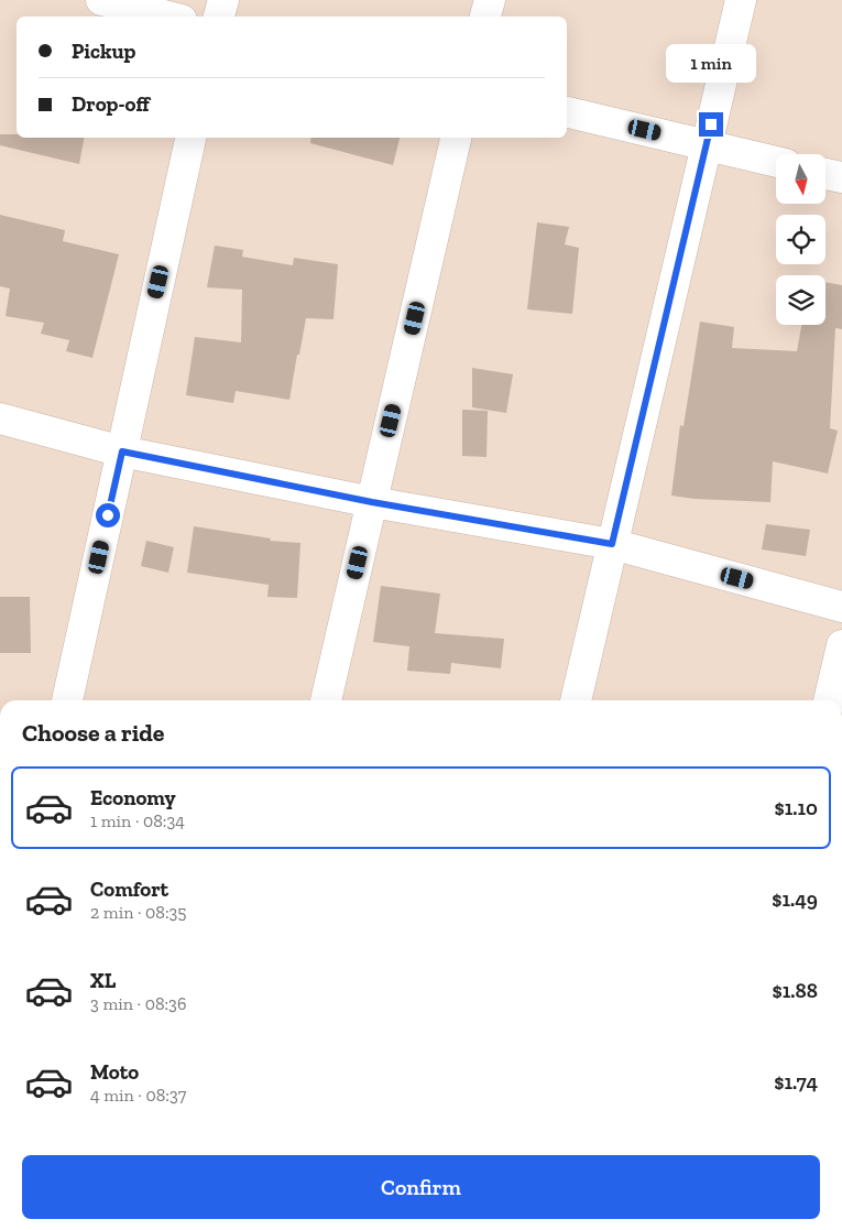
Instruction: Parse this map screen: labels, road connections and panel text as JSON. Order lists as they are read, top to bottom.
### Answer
{
  "north": "bottom",
  "page": {
    "banner": ["Pickup", "Drop-off"],
    "bubble": "1 min",
    "heading": "Choose a ride",
    "list": [
      {
        "name": "Economy",
        "note": "1 min · 08:34",
        "value": "$1.10"
      },
      {
        "name": "Comfort",
        "note": "2 min · 08:35",
        "value": "$1.49"
      },
      {
        "name": "XL",
        "note": "3 min · 08:36",
        "value": "$1.88"
      },
      {
        "name": "Moto",
        "note": "4 min · 08:37",
        "value": "$1.74"
      }
    ],
    "buttons": "Confirm"
  }
}
